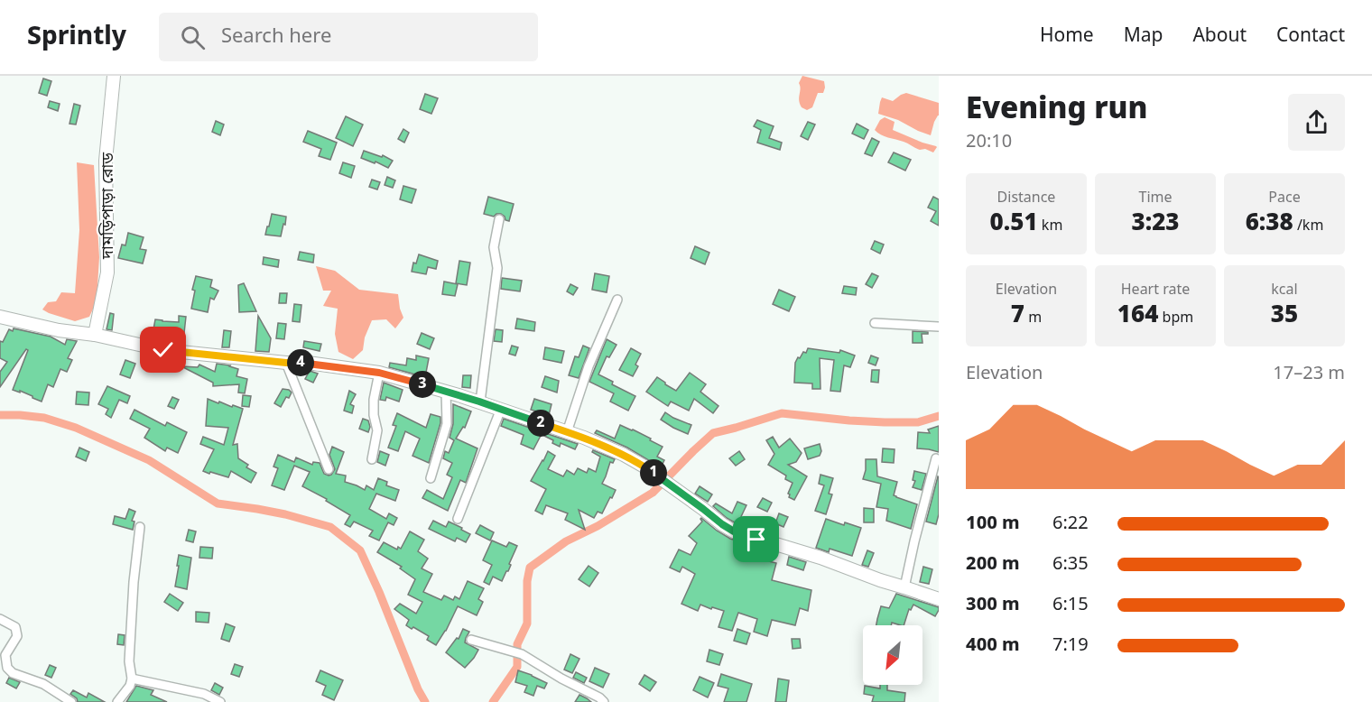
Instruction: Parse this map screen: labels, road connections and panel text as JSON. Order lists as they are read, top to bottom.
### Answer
{
  "streets": {
    "street": ["দামড়িপাড়া রোড"]
  },
  "north": "bottom left",
  "page": {
    "header": "Sprintly",
    "search": "Search here",
    "nav": [
      "Home",
      "Map",
      "About",
      "Contact"
    ],
    "heading": ["Evening run", "20:10"],
    "stats": [
      ["Distance", "0.51 km"],
      ["Time", "3:23"],
      ["Pace", "6:38 /km"],
      ["Elevation", "7 m"],
      ["Heart rate", "164 bpm"],
      ["kcal", "35"]
    ],
    "pins": [
      "4",
      "3",
      "2",
      "1"
    ],
    "chart": ["Elevation", "17–23 m"],
    "list": [
      {
        "name": "100 m",
        "note": "6:22"
      },
      {
        "name": "200 m",
        "note": "6:35"
      },
      {
        "name": "300 m",
        "note": "6:15"
      },
      {
        "name": "400 m",
        "note": "7:19"
      }
    ]
  }
}
